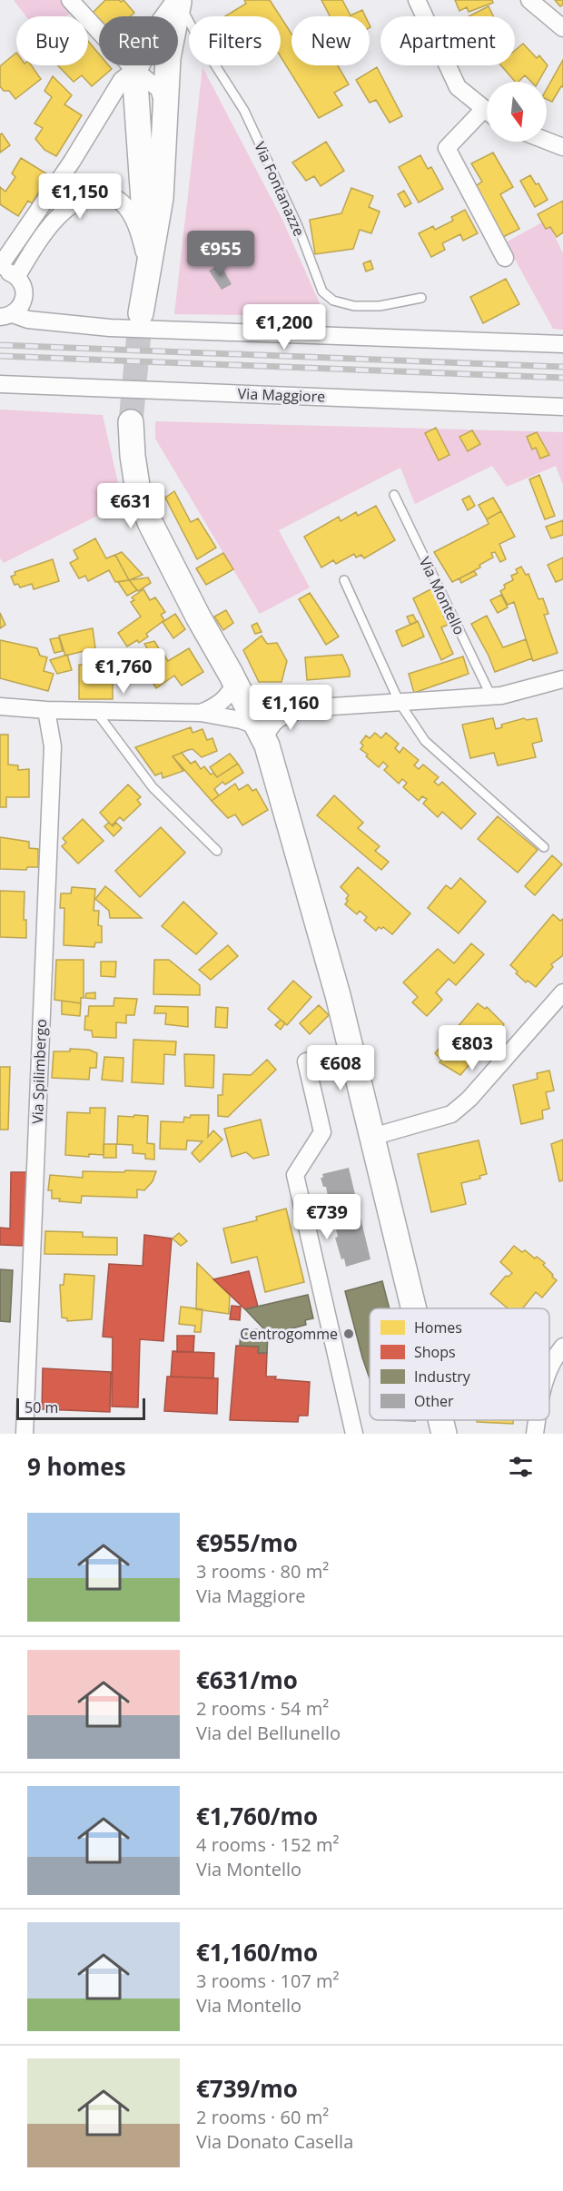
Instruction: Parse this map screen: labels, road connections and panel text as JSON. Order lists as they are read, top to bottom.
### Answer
{
  "streets": {
    "street": ["Via Maggiore", "Via Spilimbergo"],
    "lane": ["Via Fontanazze", "Via Montello"]
  },
  "places": ["Centrogomme"],
  "legend": [
    "Homes",
    "Shops",
    "Industry",
    "Other"
  ],
  "scale_bar": "50 m",
  "north": "bottom",
  "page": {
    "chip": [
      "Buy",
      "Rent",
      "Filters",
      "New",
      "Apartment"
    ],
    "price": [
      "€1,150",
      "€955",
      "€1,200",
      "€631",
      "€1,760",
      "€1,160",
      "€803",
      "€608",
      "€739"
    ],
    "scale": "50 m",
    "heading": "9 homes",
    "list": [
      {
        "name": "€955/mo",
        "note": "3 rooms · 80 m² · Via Maggiore"
      },
      {
        "name": "€631/mo",
        "note": "2 rooms · 54 m² · Via del Bellunello"
      },
      {
        "name": "€1,760/mo",
        "note": "4 rooms · 152 m² · Via Montello"
      },
      {
        "name": "€1,160/mo",
        "note": "3 rooms · 107 m² · Via Montello"
      },
      {
        "name": "€739/mo",
        "note": "2 rooms · 60 m² · Via Donato Casella"
      }
    ]
  }
}
